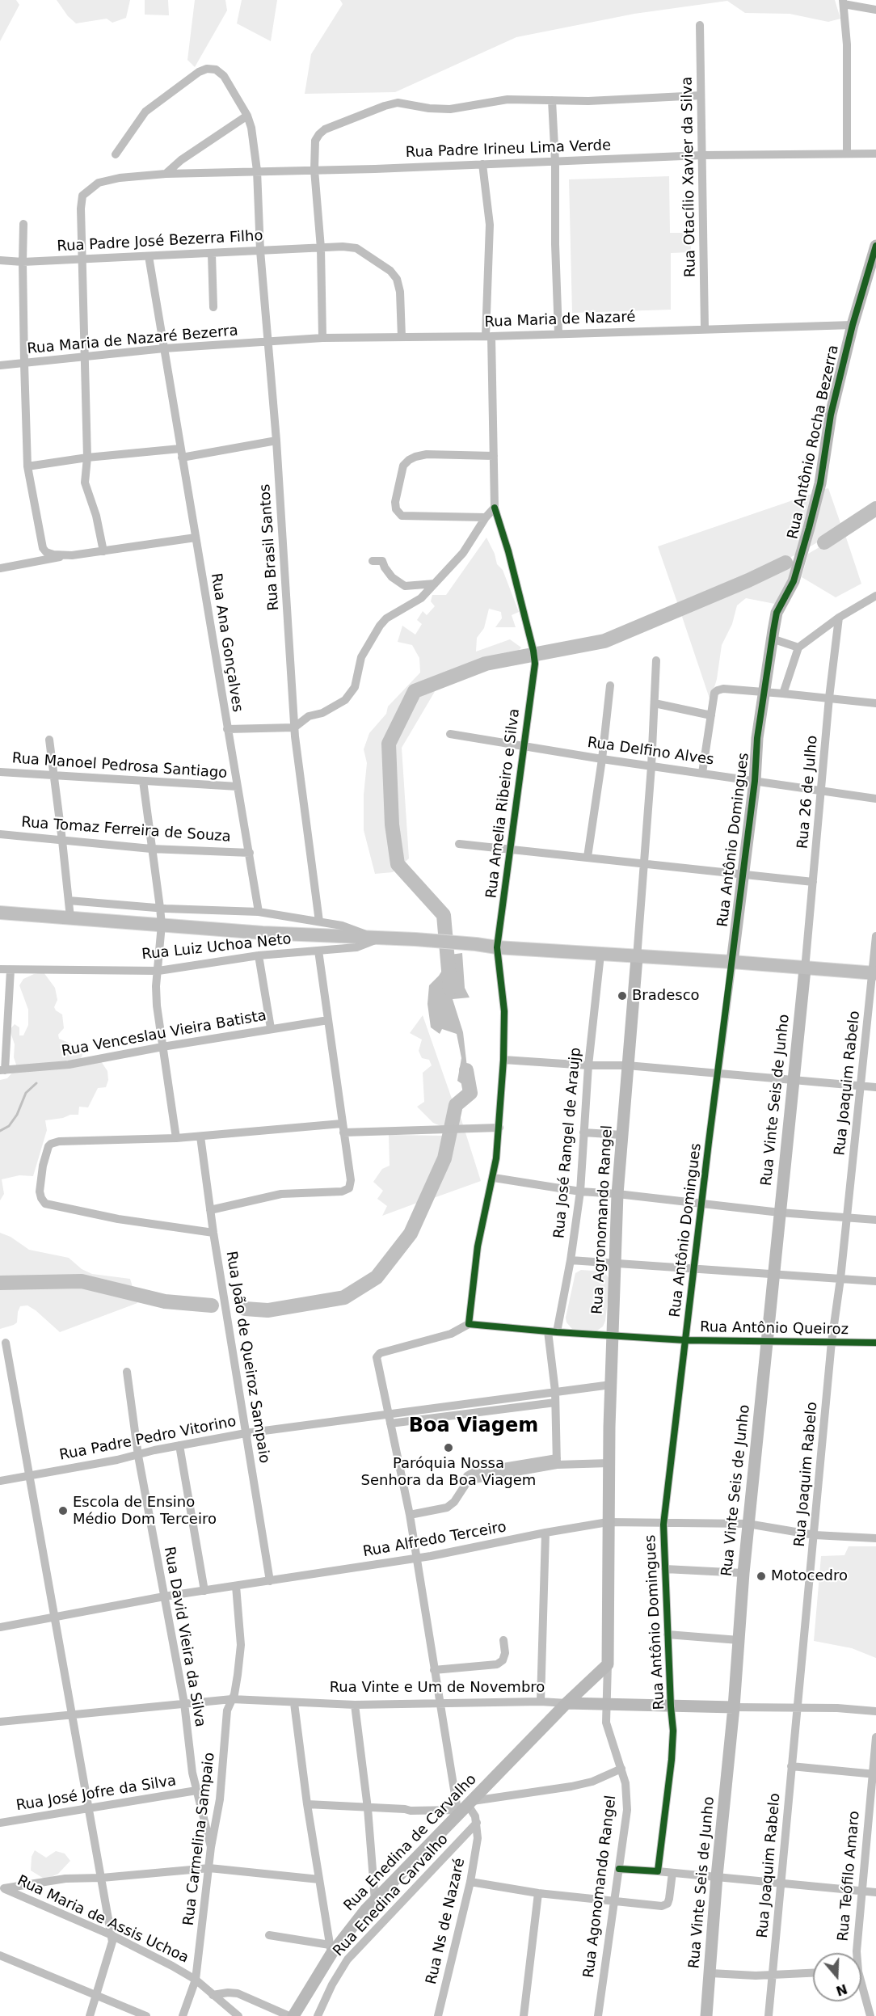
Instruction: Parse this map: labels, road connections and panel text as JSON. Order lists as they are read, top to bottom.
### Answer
{
  "streets": {
    "street": [
      "Rua Padre Irineu Lima Verde",
      "Rua Otacílio Xavier da Silva",
      "Rua Padre José Bezerra Filho",
      "Rua Maria de Nazaré",
      "Rua Maria de Nazaré Bezerra",
      "Rua Antônio Rocha Bezerra",
      "Rua Brasil Santos",
      "Rua Ana Gonçalves",
      "Rua Delfino Alves",
      "Rua Manoel Pedrosa Santiago",
      "Rua 26 de Julho",
      "Rua Amelia Ribeiro e Silva",
      "Rua Tomaz Ferreira de Souza",
      "Rua Antônio Domingues",
      "Rua Luiz Uchoa Neto",
      "Rua Venceslau Vieira Batista",
      "Rua Joaquim Rabelo",
      "Rua Vinte Seis de Junho",
      "Rua José Rangel de Araujp",
      "Rua Agronomando Rangel",
      "Rua Antônio Queiroz",
      "Rua João de Queiroz Sampaio",
      "Rua Padre Pedro Vitorino",
      "Rua Alfredo Terceiro",
      "Rua David Vieira da Silva",
      "Rua Vinte e Um de Novembro",
      "Rua José Jofre da Silva",
      "Rua Carmelina Sampaio",
      "Rua Enedina de Carvalho",
      "Rua Teófilo Amaro",
      "Rua Agonomando Rangel",
      "Rua Enedina Carvalho",
      "Rua Maria de Assis Uchoa",
      "Rua Ns de Nazaré"
    ]
  },
  "crossings": [
    ["Rua Padre Irineu Lima Verde", "Rua Otacílio Xavier da Silva"],
    ["Rua Padre Irineu Lima Verde", "Rua Padre José Bezerra Filho"],
    ["Rua Padre Irineu Lima Verde", "Rua Brasil Santos"],
    ["Rua Padre Irineu Lima Verde", "Rua Amelia Ribeiro e Silva"],
    ["Rua Otacílio Xavier da Silva", "Rua Maria de Nazaré"],
    ["Rua Padre José Bezerra Filho", "Rua Maria de Nazaré"],
    ["Rua Padre José Bezerra Filho", "Rua Brasil Santos"],
    ["Rua Padre José Bezerra Filho", "Rua Ana Gonçalves"],
    ["Rua Maria de Nazaré", "Rua Maria de Nazaré Bezerra"],
    ["Rua Maria de Nazaré", "Rua Antônio Rocha Bezerra"],
    ["Rua Maria de Nazaré", "Rua Brasil Santos"],
    ["Rua Maria de Nazaré", "Rua Amelia Ribeiro e Silva"],
    ["Rua Maria de Nazaré Bezerra", "Rua Brasil Santos"],
    ["Rua Maria de Nazaré Bezerra", "Rua Ana Gonçalves"],
    ["Rua Antônio Rocha Bezerra", "Rua Antônio Domingues"],
    ["Rua Ana Gonçalves", "Rua Manoel Pedrosa Santiago"],
    ["Rua Ana Gonçalves", "Rua Tomaz Ferreira de Souza"],
    ["Rua Delfino Alves", "Rua 26 de Julho"],
    ["Rua Delfino Alves", "Rua Amelia Ribeiro e Silva"],
    ["Rua Delfino Alves", "Rua Antônio Domingues"],
    ["Rua Delfino Alves", "Rua Agronomando Rangel"],
    ["Rua 26 de Julho", "Rua Vinte Seis de Junho"],
    ["Rua Amelia Ribeiro e Silva", "Rua Antônio Queiroz"],
    ["Rua Antônio Domingues", "Rua Antônio Queiroz"],
    ["Rua Antônio Domingues", "Rua Alfredo Terceiro"],
    ["Rua Antônio Domingues", "Rua Vinte e Um de Novembro"],
    ["Rua Joaquim Rabelo", "Rua Antônio Queiroz"],
    ["Rua Joaquim Rabelo", "Rua Alfredo Terceiro"],
    ["Rua Joaquim Rabelo", "Rua Vinte e Um de Novembro"],
    ["Rua Vinte Seis de Junho", "Rua Antônio Queiroz"],
    ["Rua Vinte Seis de Junho", "Rua Alfredo Terceiro"],
    ["Rua Vinte Seis de Junho", "Rua Vinte e Um de Novembro"],
    ["Rua José Rangel de Araujp", "Rua Antônio Queiroz"],
    ["Rua Agronomando Rangel", "Rua Antônio Queiroz"],
    ["Rua Agronomando Rangel", "Rua Alfredo Terceiro"],
    ["Rua Agronomando Rangel", "Rua Vinte e Um de Novembro"],
    ["Rua Agronomando Rangel", "Rua Enedina de Carvalho"],
    ["Rua Agronomando Rangel", "Rua Agonomando Rangel"],
    ["Rua João de Queiroz Sampaio", "Rua Padre Pedro Vitorino"],
    ["Rua João de Queiroz Sampaio", "Rua Alfredo Terceiro"],
    ["Rua Padre Pedro Vitorino", "Rua David Vieira da Silva"],
    ["Rua Padre Pedro Vitorino", "Rua Ns de Nazaré"],
    ["Rua Alfredo Terceiro", "Rua David Vieira da Silva"],
    ["Rua Alfredo Terceiro", "Rua Carmelina Sampaio"],
    ["Rua Alfredo Terceiro", "Rua Ns de Nazaré"],
    ["Rua David Vieira da Silva", "Rua Vinte e Um de Novembro"],
    ["Rua David Vieira da Silva", "Rua José Jofre da Silva"],
    ["Rua David Vieira da Silva", "Rua Carmelina Sampaio"],
    ["Rua Vinte e Um de Novembro", "Rua Carmelina Sampaio"],
    ["Rua Vinte e Um de Novembro", "Rua Enedina de Carvalho"],
    ["Rua Vinte e Um de Novembro", "Rua Agonomando Rangel"],
    ["Rua Vinte e Um de Novembro", "Rua Ns de Nazaré"],
    ["Rua Carmelina Sampaio", "Rua Maria de Assis Uchoa"],
    ["Rua Enedina de Carvalho", "Rua Ns de Nazaré"],
    ["Rua Enedina Carvalho", "Rua Ns de Nazaré"]
  ],
  "districts": ["Boa Viagem"],
  "places": [
    "Bradesco",
    "Paróquia Nossa Senhora da Boa Viagem",
    "Escola de Ensino Médio Dom Terceiro",
    "Motocedro"
  ],
  "north": "bottom"
}
